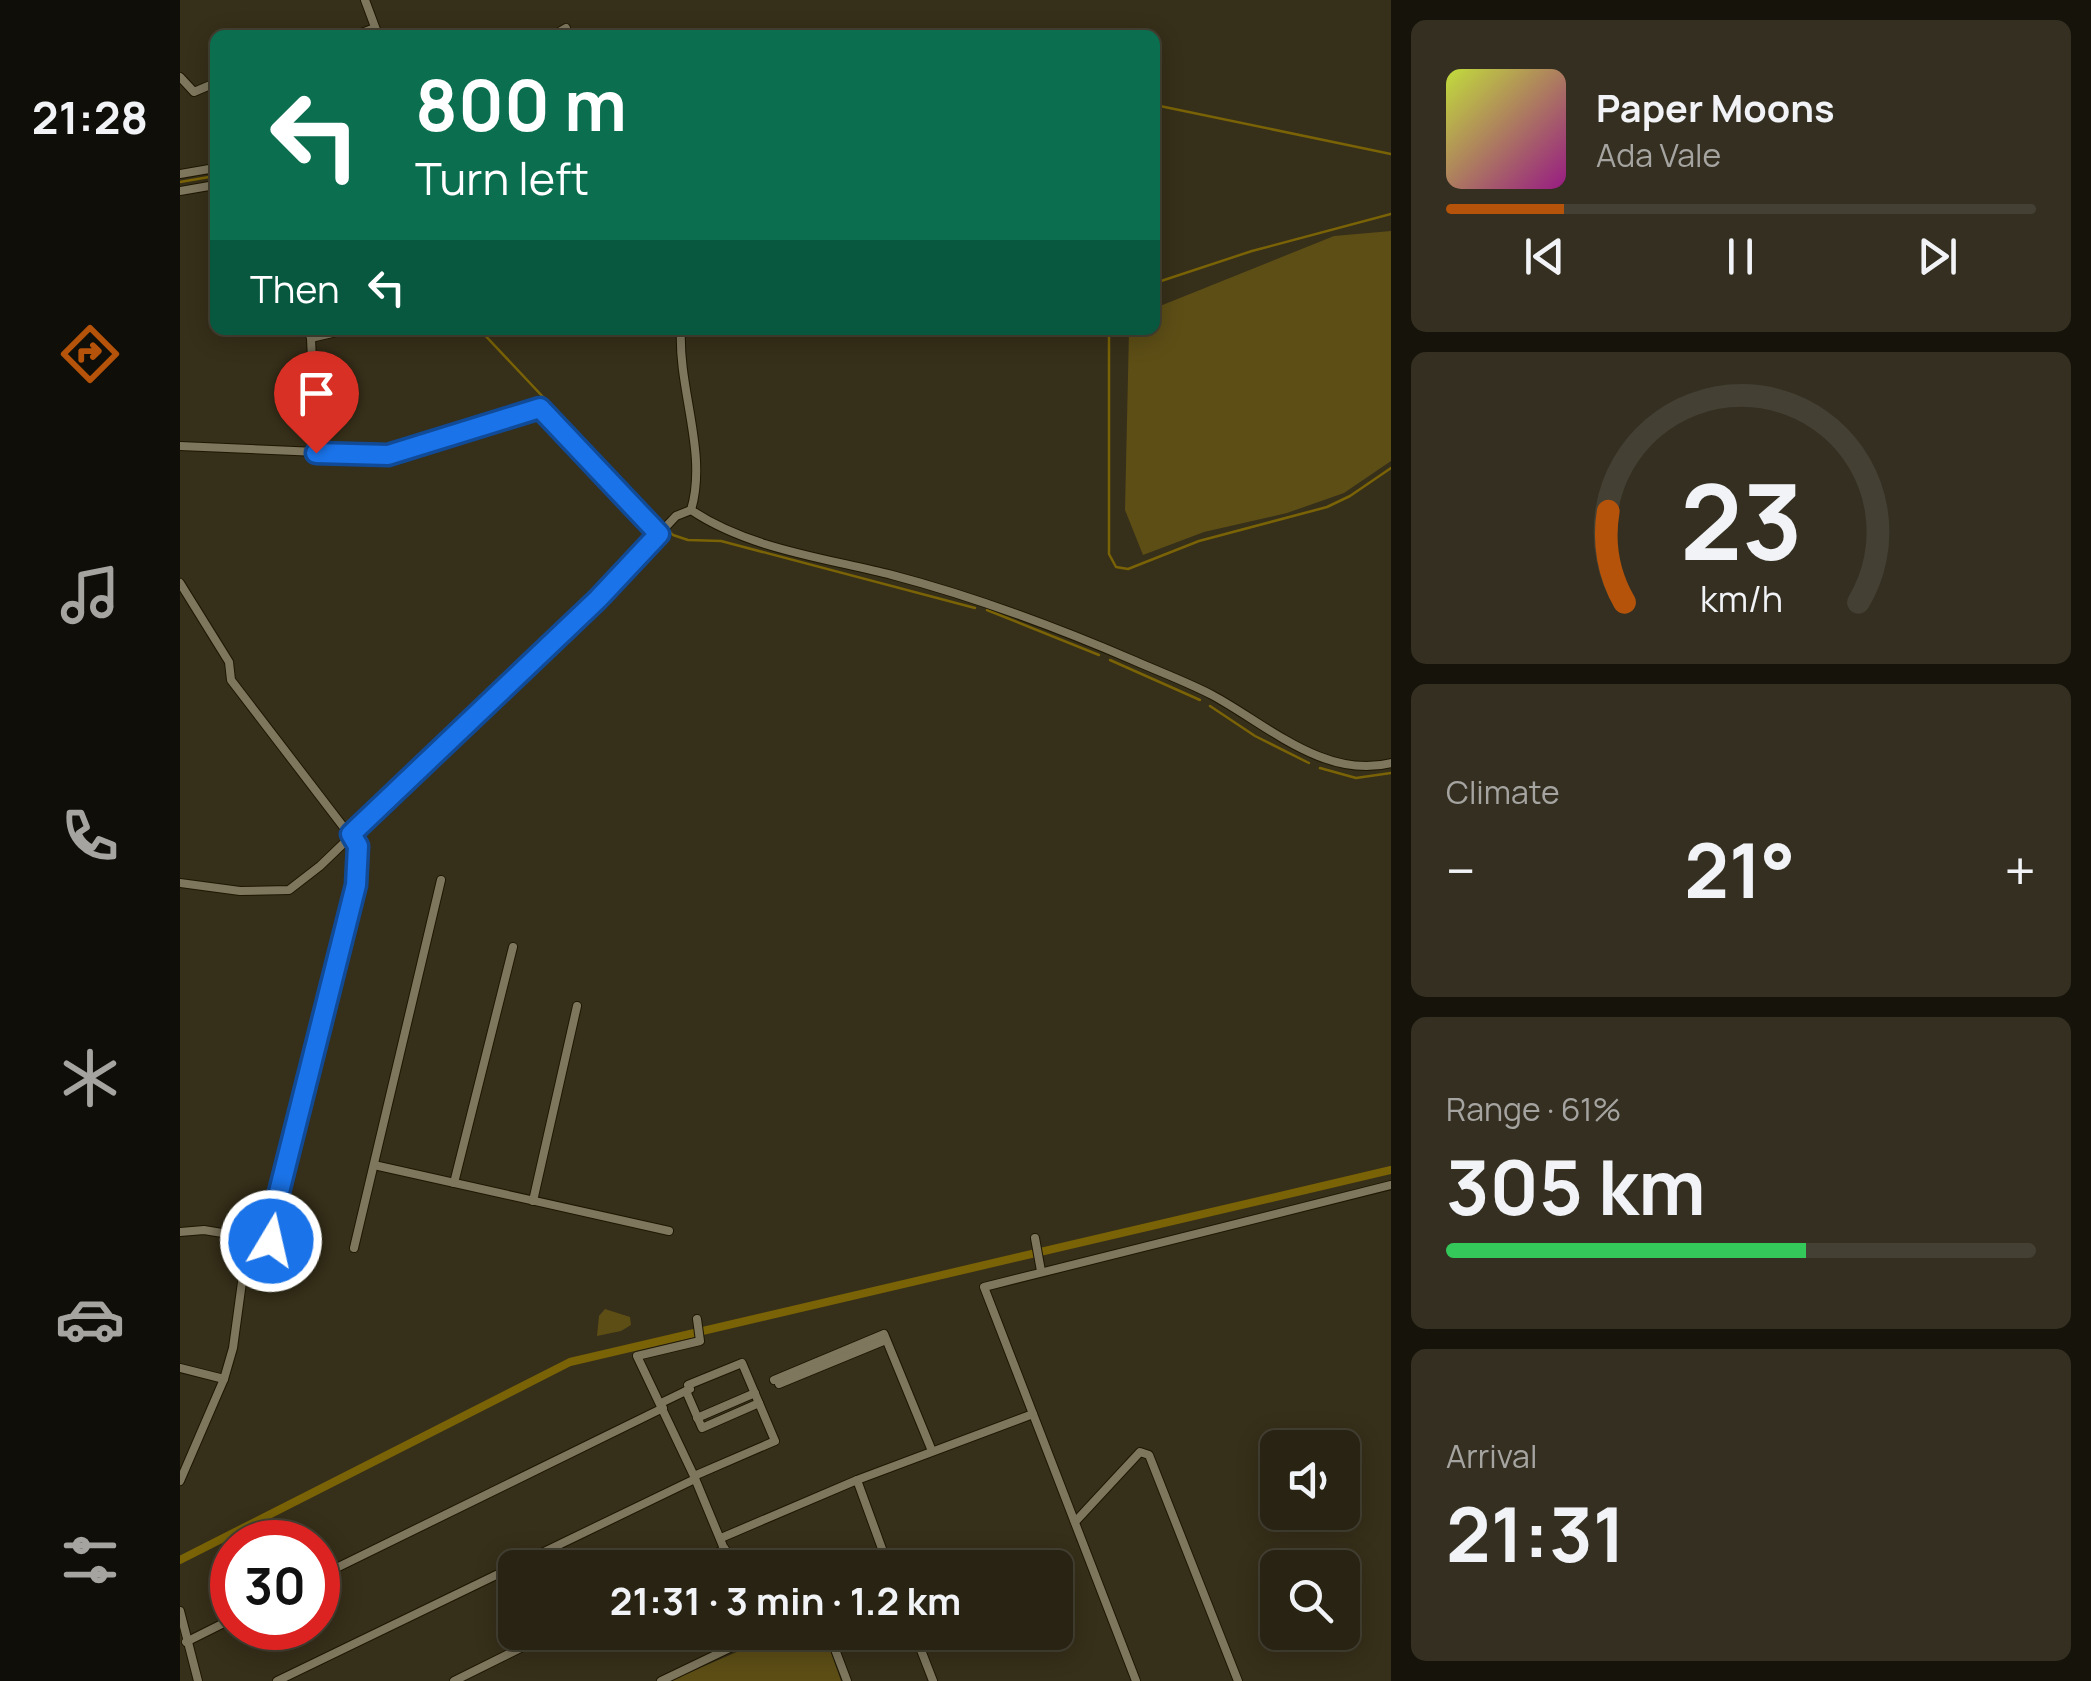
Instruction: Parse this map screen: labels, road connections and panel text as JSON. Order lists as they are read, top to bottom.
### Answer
{
  "page": {
    "tabs": "21:28",
    "turn": ["800 m", "Turn left"],
    "song": ["Paper Moons", "Ada Vale"],
    "then": "Then",
    "tile": [
      "Climate",
      ["Range · 61%", "305 km"],
      ["Arrival", "21:31"]
    ],
    "heat": ["−", "21°", "+"],
    "limit": "30",
    "trip": "21:31 · 3 min · 1.2 km",
    "gauge": ["23", "km/h"]
  }
}
